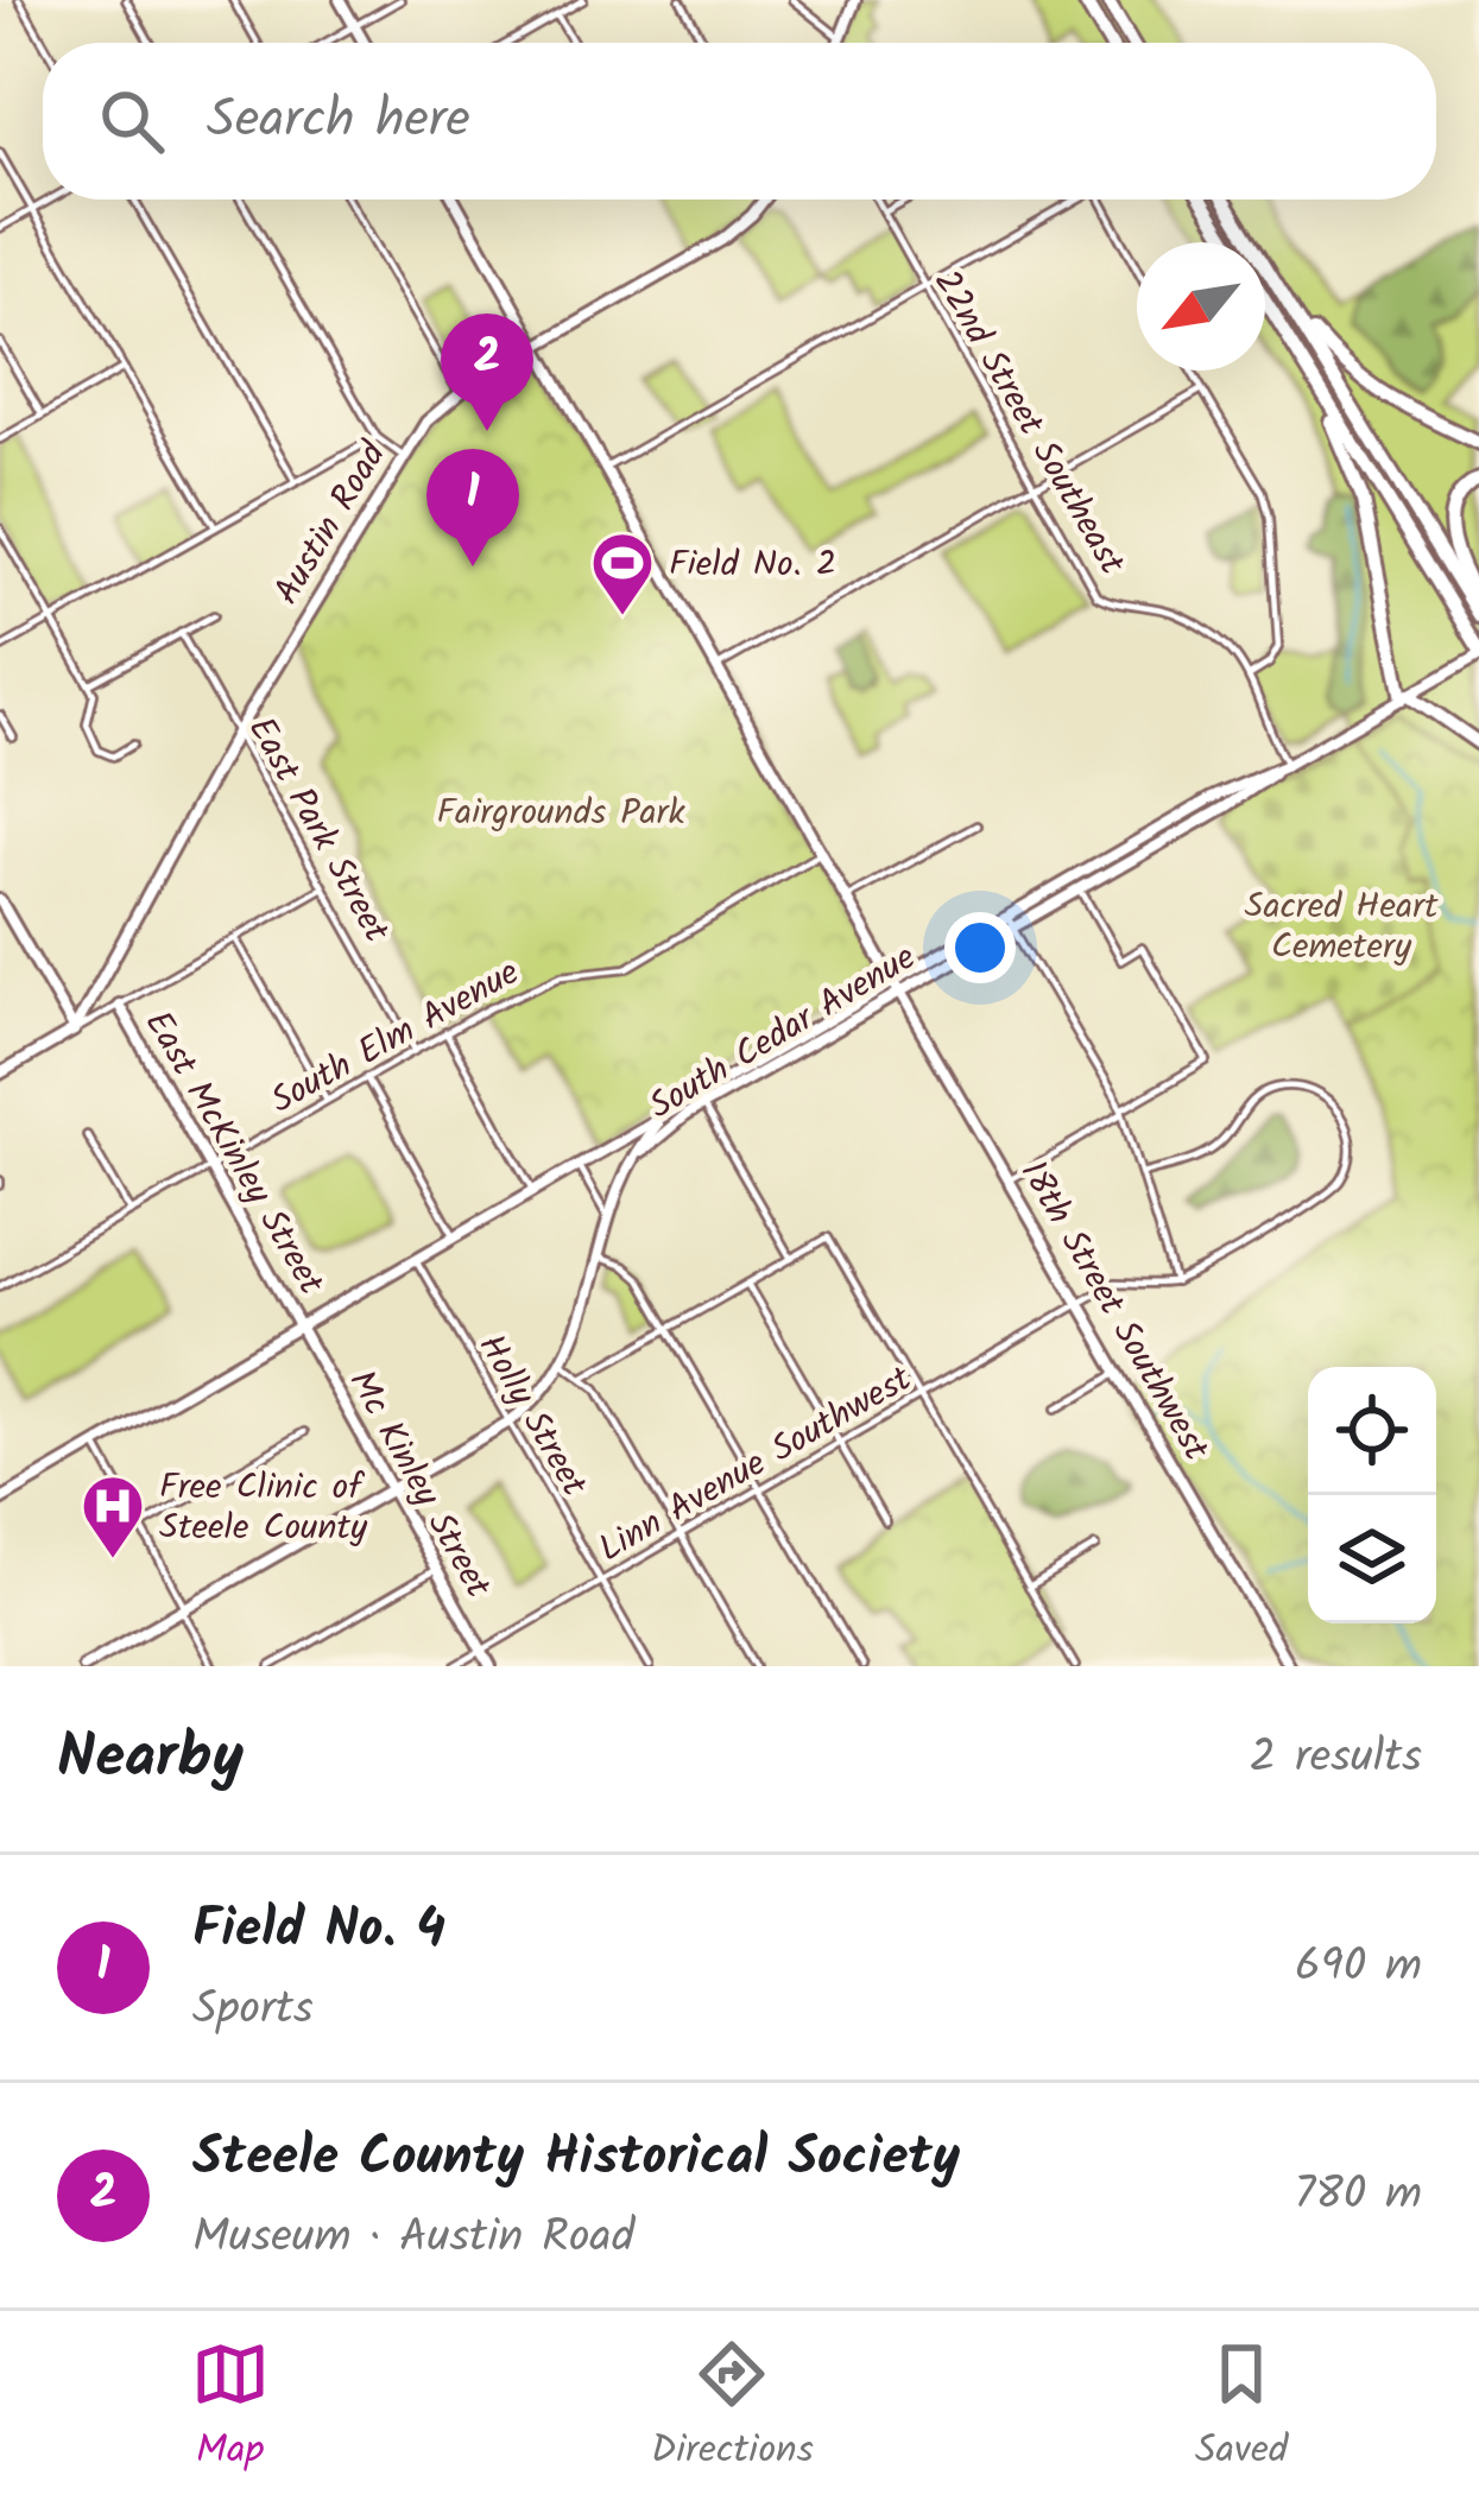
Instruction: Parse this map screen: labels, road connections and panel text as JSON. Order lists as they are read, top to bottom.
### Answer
{
  "streets": {
    "street": [
      "22nd Street Southeast",
      "Austin Road",
      "East Park Street",
      "South Cedar Avenue",
      "South Elm Avenue",
      "East McKinley Street",
      "18th Street Southwest",
      "Holly Street",
      "Linn Avenue Southwest",
      "Mc Kinley Street"
    ]
  },
  "crossings": [
    ["22nd Street Southeast", "South Cedar Avenue"],
    ["Austin Road", "East Park Street"],
    ["Austin Road", "18th Street Southwest"],
    ["East Park Street", "South Elm Avenue"],
    ["South Cedar Avenue", "East McKinley Street"],
    ["South Cedar Avenue", "18th Street Southwest"],
    ["South Cedar Avenue", "Holly Street"],
    ["South Cedar Avenue", "Mc Kinley Street"],
    ["South Elm Avenue", "East McKinley Street"],
    ["South Elm Avenue", "18th Street Southwest"],
    ["East McKinley Street", "Mc Kinley Street"],
    ["18th Street Southwest", "Linn Avenue Southwest"],
    ["Holly Street", "Linn Avenue Southwest"],
    ["Linn Avenue Southwest", "Mc Kinley Street"]
  ],
  "parks": ["Fairgrounds Park", "Sacred Heart Cemetery"],
  "places": {
    "sports": ["Field No. 2"],
    "hospital": ["Free Clinic of Steele County"]
  },
  "north": "bottom left",
  "page": {
    "search": "Search here",
    "pins": ["2", "1"],
    "heading": ["Nearby", "2 results"],
    "list": [
      {
        "mark": "1",
        "name": "Field No. 4",
        "note": "Sports",
        "value": "690 m"
      },
      {
        "mark": "2",
        "name": "Steele County Historical Society",
        "note": "Museum · Austin Road",
        "value": "780 m"
      }
    ],
    "nav": ["Map", "Directions", "Saved"]
  }
}
